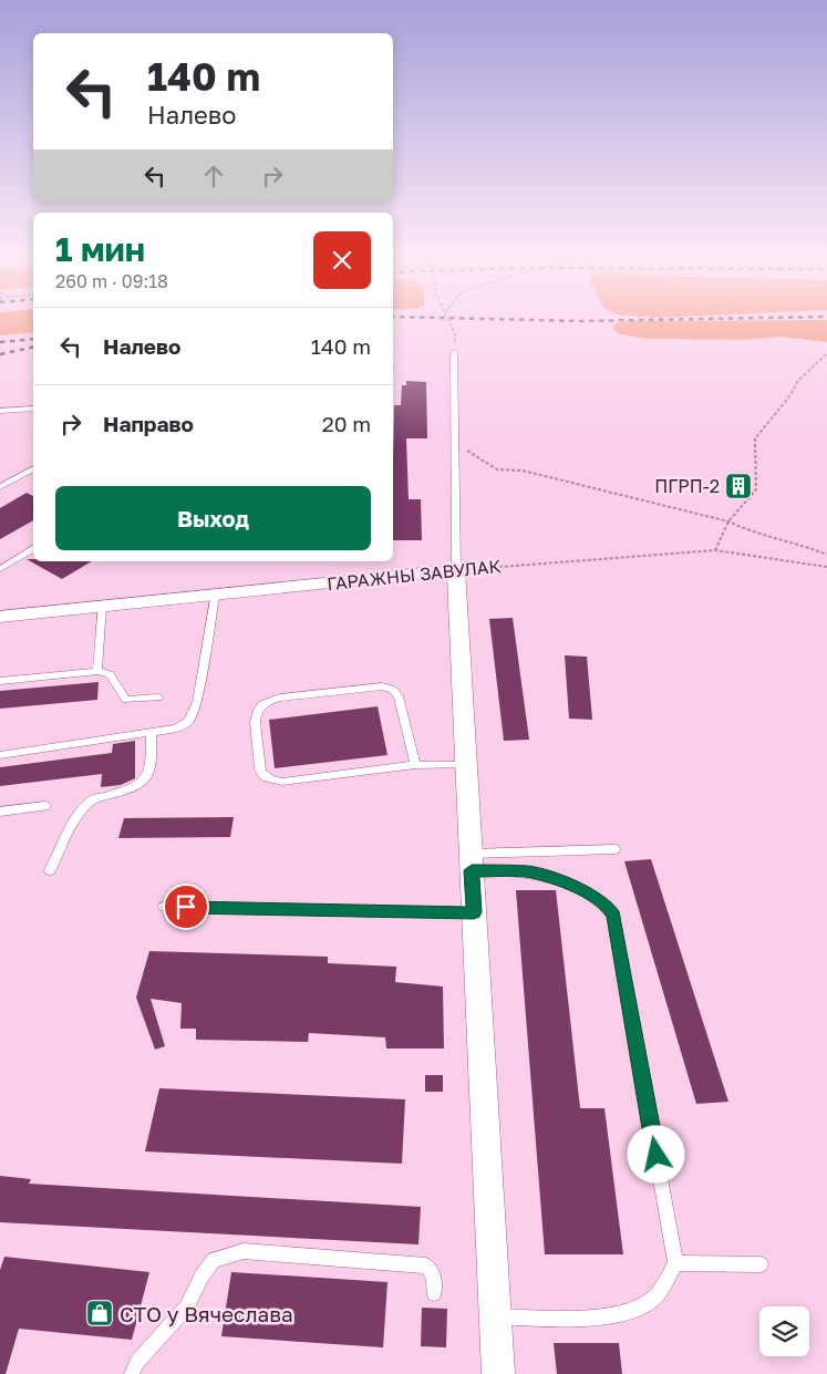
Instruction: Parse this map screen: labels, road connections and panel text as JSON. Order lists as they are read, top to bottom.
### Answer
{
  "streets": {
    "street": ["ГАРАЖНЫ ЗАВУЛАК"]
  },
  "places": {
    "building": ["ПГРП-2"],
    "shop": ["СТО у Вячеслава"]
  },
  "page": {
    "turn": ["140 m", "Налево"],
    "heading": ["1 мин", "260 m · 09:18"],
    "list": [
      {
        "name": "Налево",
        "value": "140 m"
      },
      {
        "name": "Направо",
        "value": "20 m"
      }
    ],
    "buttons": "Выход"
  }
}
